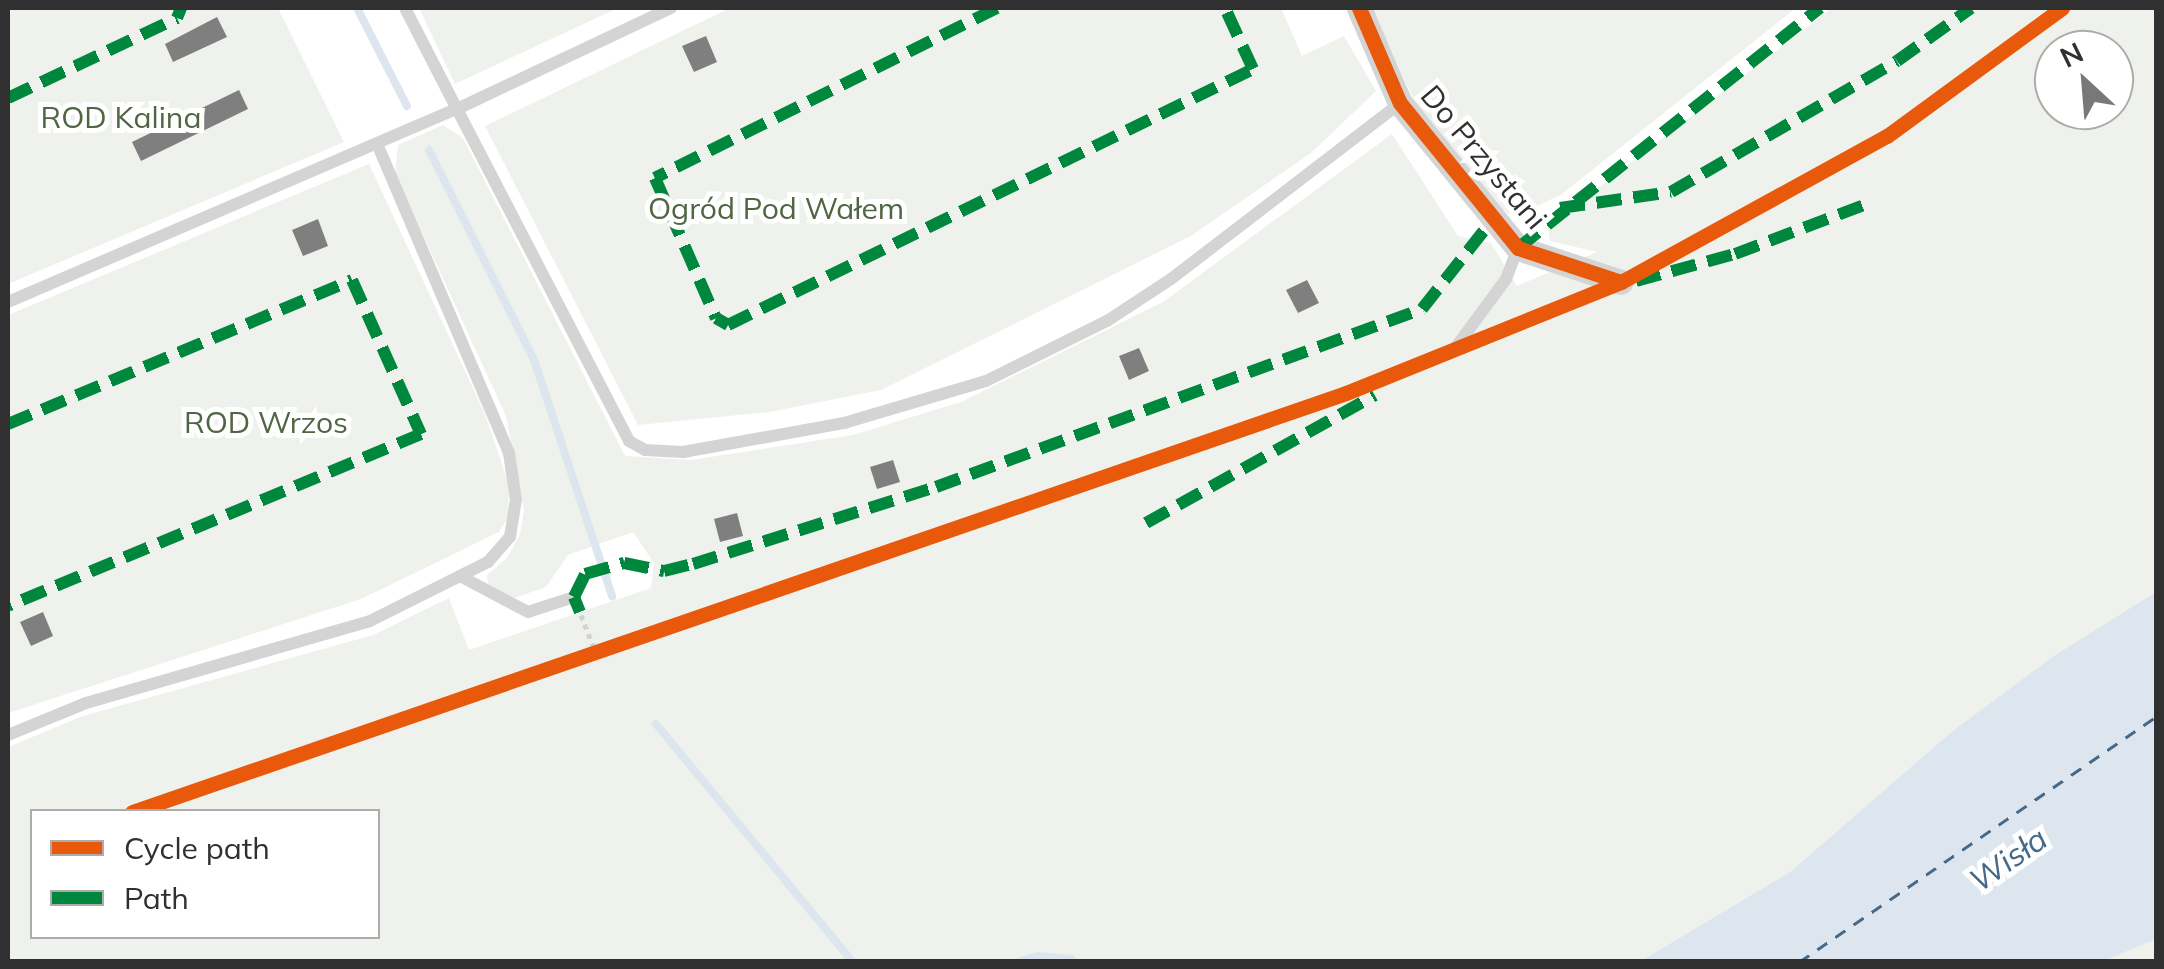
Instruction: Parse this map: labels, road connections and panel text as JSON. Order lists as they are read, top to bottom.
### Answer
{
  "streets": {
    "street": ["Do Przystani"]
  },
  "water": ["Wisła"],
  "parks": ["ROD Kalina", "Ogród Pod Wałem", "ROD Wrzos"],
  "legend": ["Cycle path", "Path"],
  "north": "top left"
}
